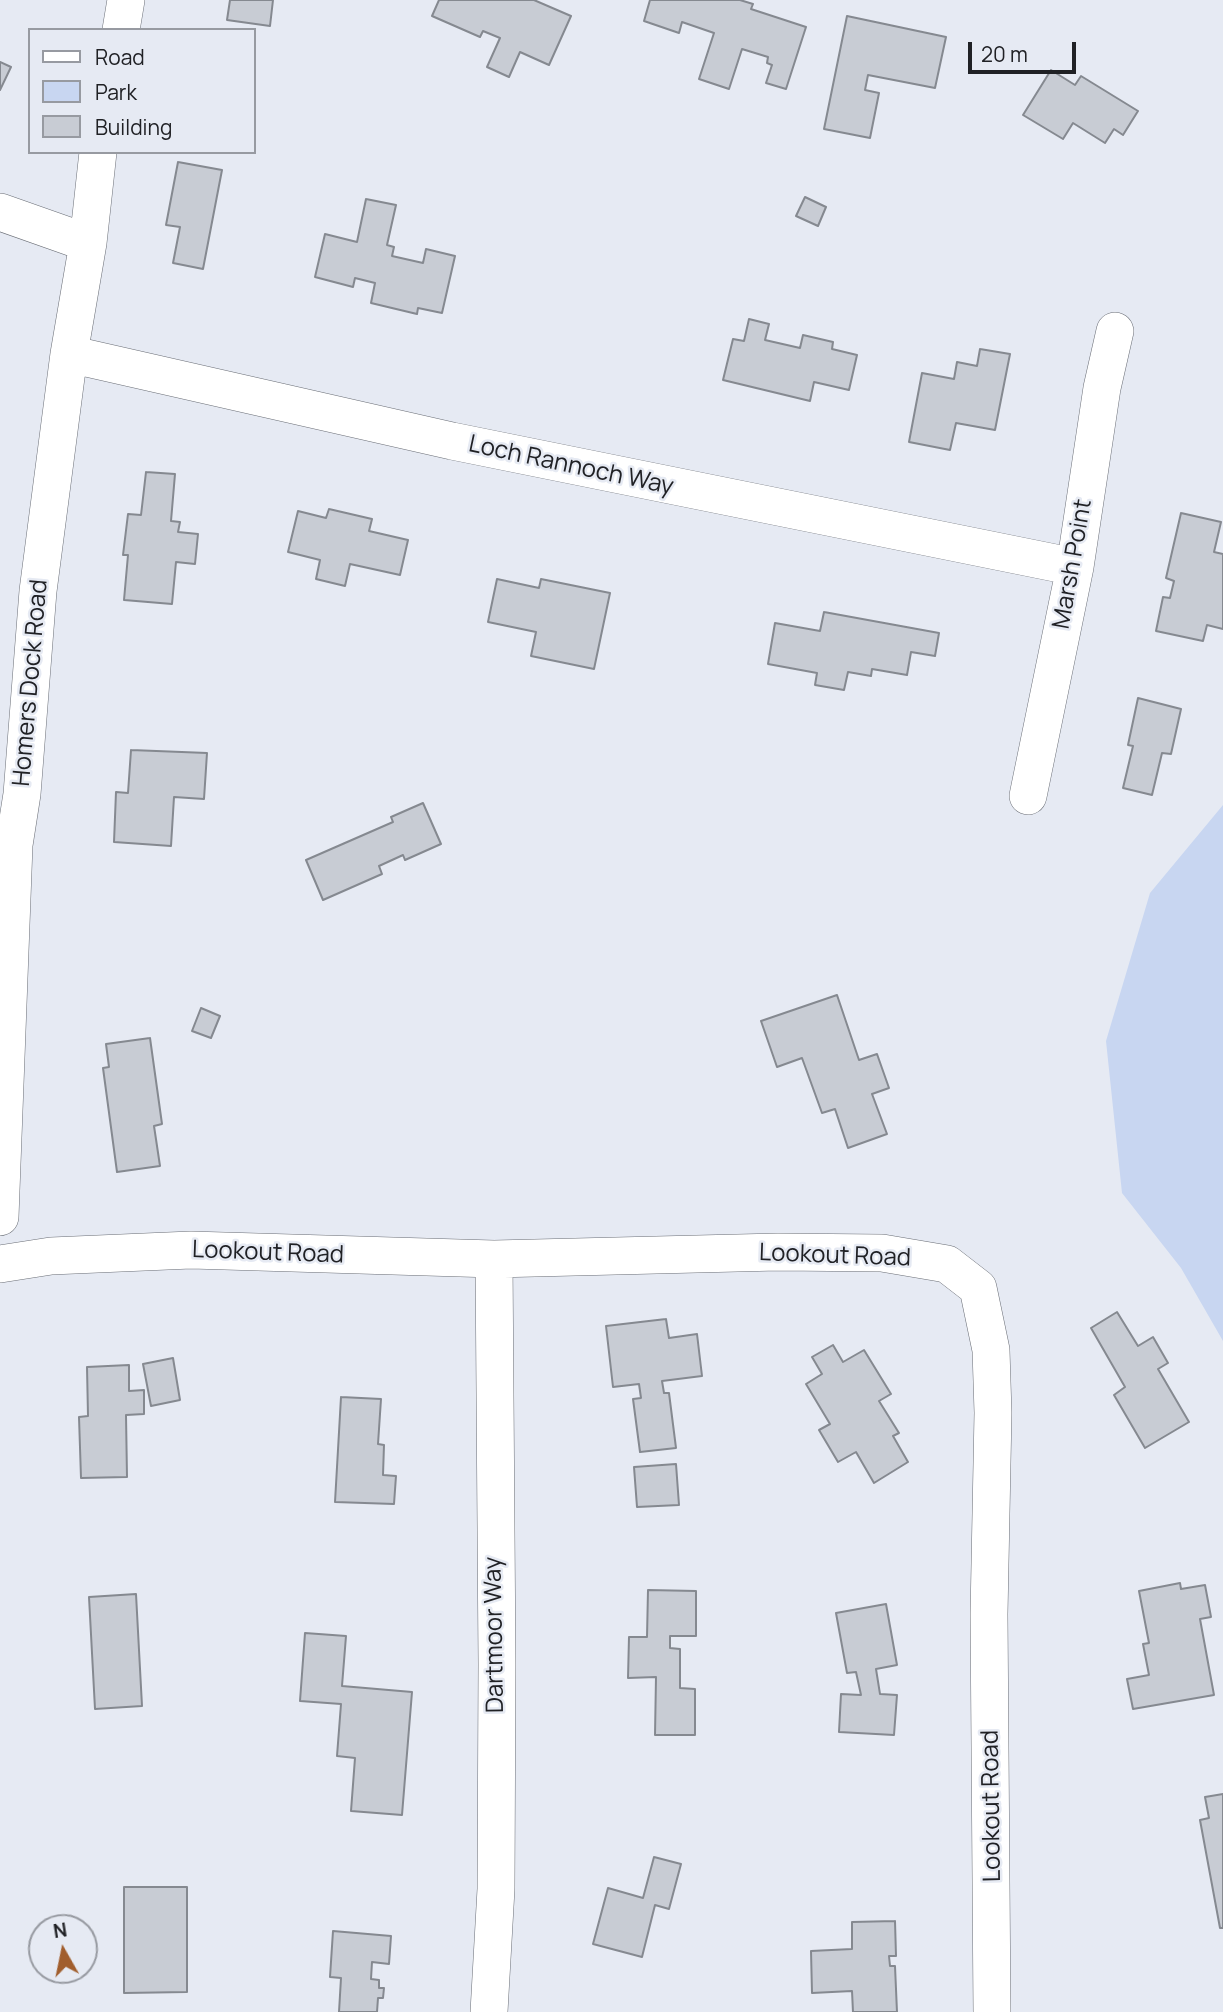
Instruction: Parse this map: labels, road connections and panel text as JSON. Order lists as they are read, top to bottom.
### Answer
{
  "streets": {
    "street": [
      "Loch Rannoch Way",
      "Marsh Point",
      "Homers Dock Road",
      "Lookout Road",
      "Dartmoor Way"
    ]
  },
  "crossings": [
    ["Loch Rannoch Way", "Marsh Point"],
    ["Loch Rannoch Way", "Homers Dock Road"],
    ["Lookout Road", "Dartmoor Way"]
  ],
  "legend": ["Road", "Park", "Building"],
  "scale_bar": "20 m",
  "north": "top"
}
